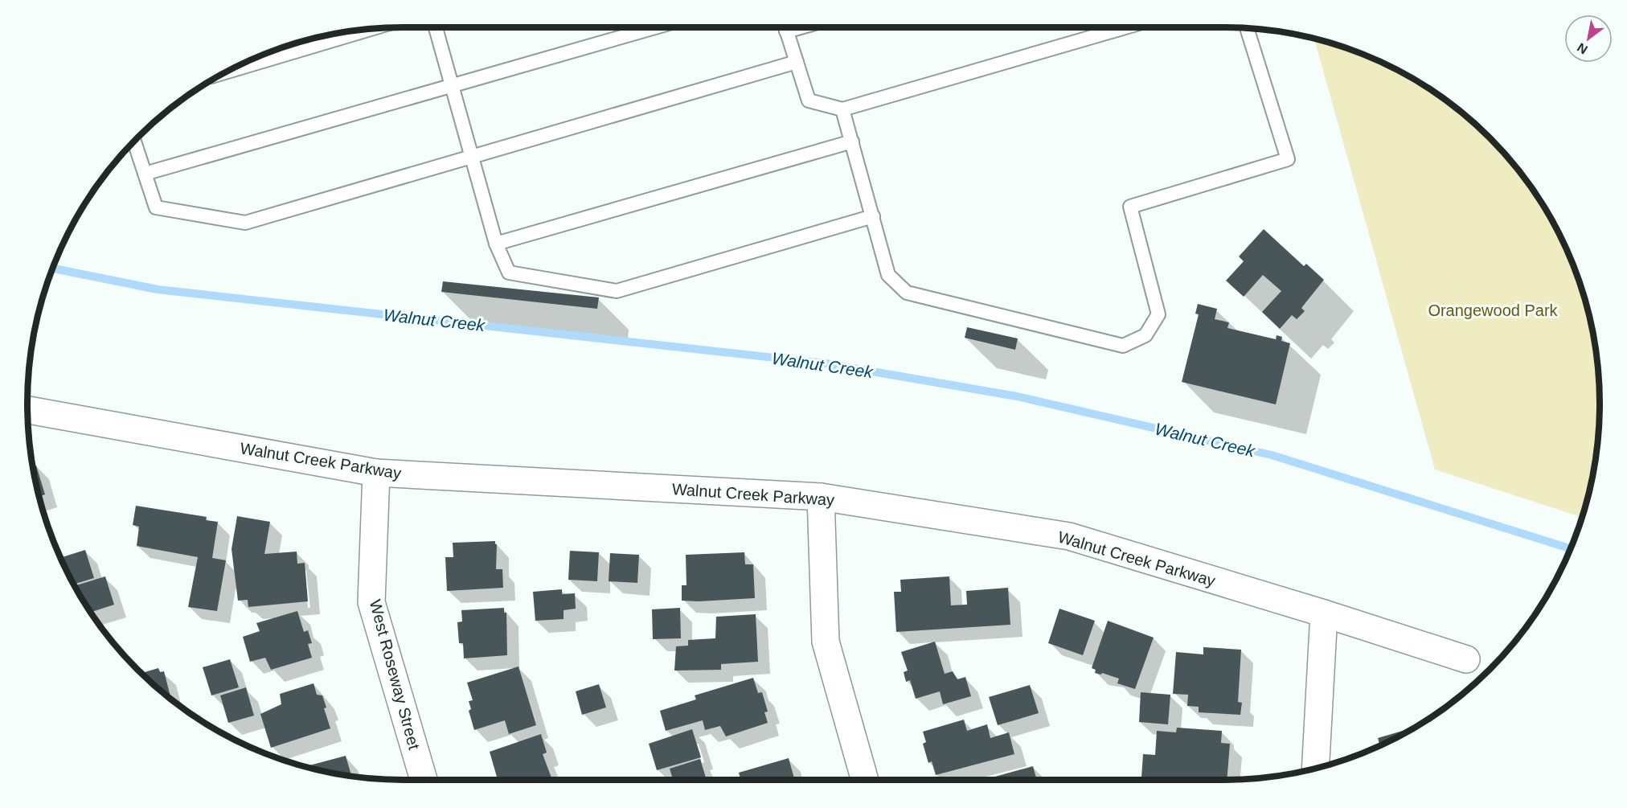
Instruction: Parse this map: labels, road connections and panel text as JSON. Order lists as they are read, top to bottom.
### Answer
{
  "streets": {
    "street": ["Walnut Creek Parkway", "West Roseway Street"]
  },
  "crossings": [
    ["Walnut Creek Parkway", "West Roseway Street"]
  ],
  "water": ["Walnut Creek"],
  "parks": ["Orangewood Park"],
  "north": "bottom left"
}
